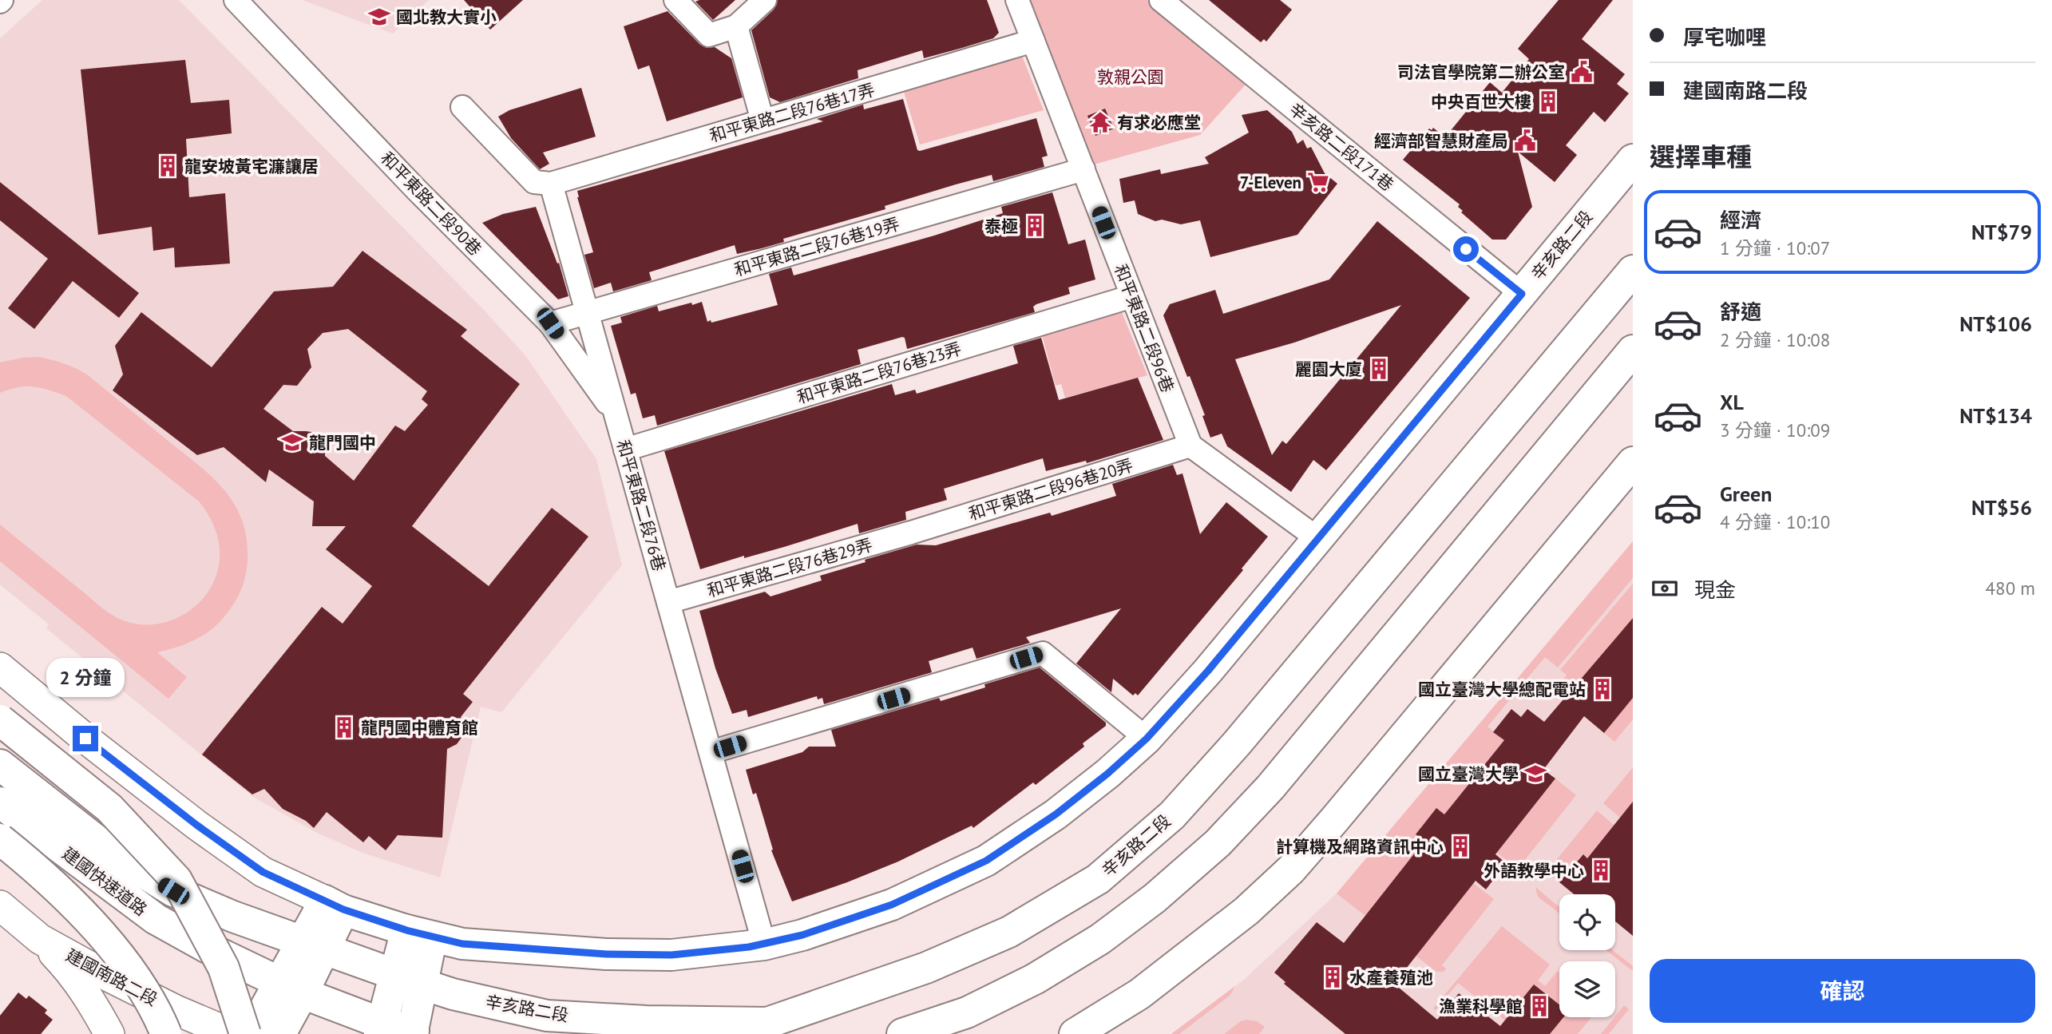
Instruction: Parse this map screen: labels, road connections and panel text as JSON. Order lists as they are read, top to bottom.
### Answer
{
  "streets": {
    "main road": ["辛亥路二段", "建國快速道路"],
    "street": [
      "和平東路二段76巷17弄",
      "辛亥路二段171巷",
      "和平東路二段90巷",
      "和平東路二段76巷19弄",
      "和平東路二段96巷",
      "和平東路二段76巷23弄",
      "和平東路二段96巷20弄",
      "和平東路二段76巷",
      "和平東路二段76巷29弄",
      "建國南路二段"
    ]
  },
  "crossings": [
    ["和平東路二段76巷17弄", "和平東路二段96巷"],
    ["和平東路二段76巷17弄", "和平東路二段76巷"],
    ["辛亥路二段171巷", "辛亥路二段"],
    ["和平東路二段90巷", "和平東路二段76巷19弄"],
    ["和平東路二段90巷", "和平東路二段76巷"],
    ["辛亥路二段", "和平東路二段76巷"],
    ["辛亥路二段", "建國快速道路"],
    ["和平東路二段76巷19弄", "和平東路二段96巷"],
    ["和平東路二段76巷19弄", "和平東路二段76巷"],
    ["和平東路二段96巷", "和平東路二段76巷23弄"],
    ["和平東路二段96巷", "和平東路二段96巷20弄"],
    ["和平東路二段76巷23弄", "和平東路二段76巷"],
    ["和平東路二段96巷20弄", "和平東路二段76巷29弄"],
    ["和平東路二段76巷", "和平東路二段76巷29弄"]
  ],
  "parks": ["敦親公園"],
  "places": {
    "school or university": ["國北教大實小", "龍門國中", "國立臺灣大學"],
    "public building": ["司法官學院第二辦公室", "經濟部智慧財產局"],
    "building": [
      "中央百世大樓",
      "龍安坡黃宅濂讓居",
      "泰極",
      "麗園大廈",
      "國立臺灣大學總配電站",
      "龍門國中體育館",
      "計算機及網路資訊中心",
      "外語教學中心",
      "水產養殖池",
      "漁業科學館"
    ],
    "temple": ["有求必應堂"],
    "supermarket": ["7-Eleven"]
  },
  "page": {
    "banner": ["厚宅咖哩", "建國南路二段"],
    "heading": "選擇車種",
    "list": [
      {
        "name": "經濟",
        "note": "1 分鐘 · 10:07",
        "value": "NT$79"
      },
      {
        "name": "舒適",
        "note": "2 分鐘 · 10:08",
        "value": "NT$106"
      },
      {
        "name": "XL",
        "note": "3 分鐘 · 10:09",
        "value": "NT$134"
      },
      {
        "name": "Green",
        "note": "4 分鐘 · 10:10",
        "value": "NT$56"
      }
    ],
    "pay": ["現金", "480 m"],
    "bubble": "2 分鐘",
    "buttons": "確認"
  }
}
